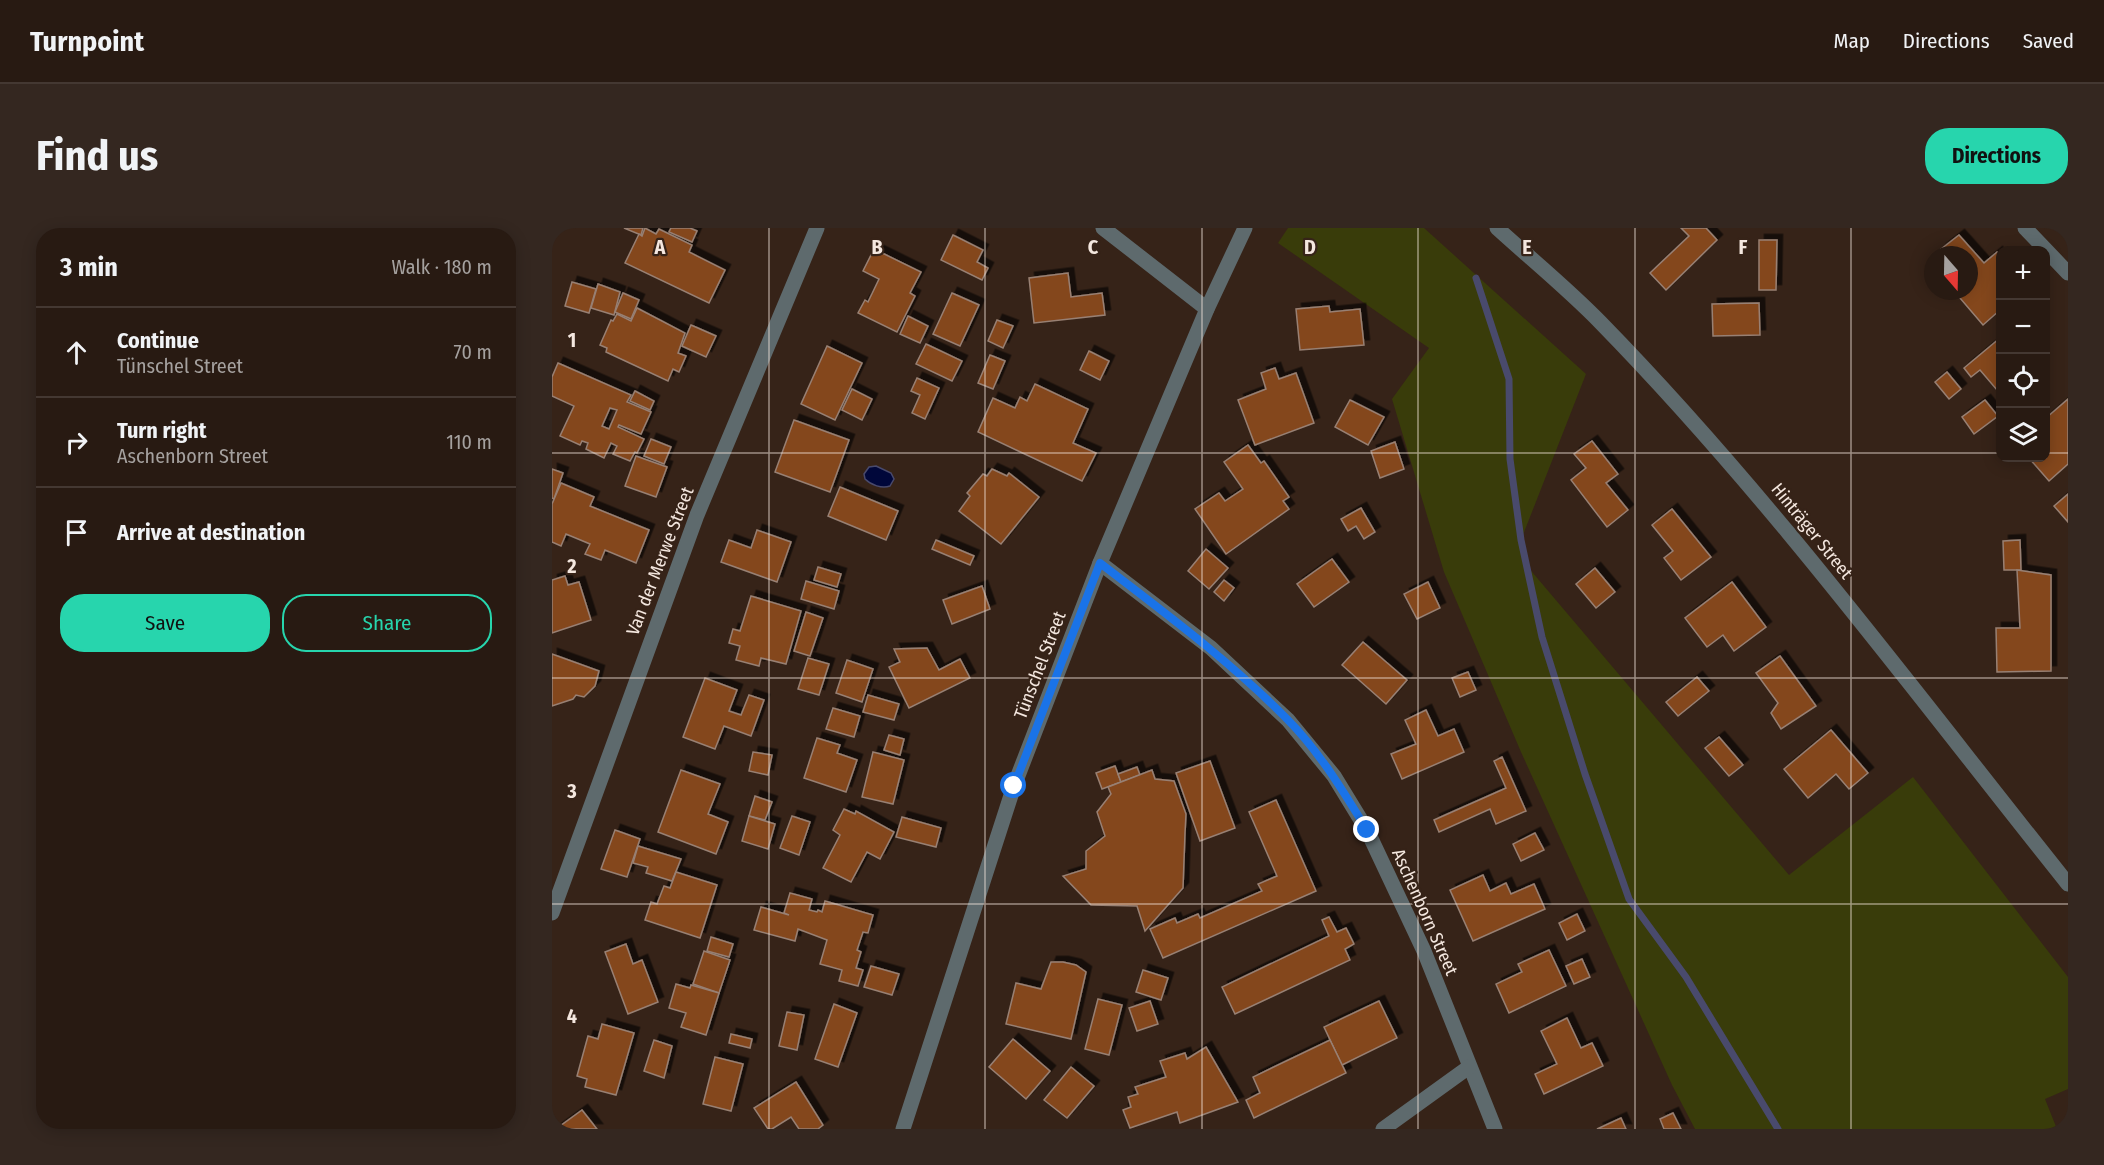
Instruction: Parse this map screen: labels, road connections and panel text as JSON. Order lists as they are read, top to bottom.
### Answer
{
  "streets": {
    "street": [
      "Hinträger Street",
      "Van der Merwe Street",
      "Tünschel Street",
      "Aschenborn Street"
    ]
  },
  "crossings": [
    ["Tünschel Street", "Aschenborn Street"]
  ],
  "north": "bottom",
  "page": {
    "header": "Turnpoint",
    "nav": ["Map", "Directions", "Saved"],
    "buttons": [
      "Directions",
      ["Save", "Share"]
    ],
    "title": "Find us",
    "heading": ["3 min", "Walk · 180 m"],
    "map_buttons": ["+", "−"],
    "list": [
      ["Continue", "Tünschel Street", "70 m"],
      ["Turn right", "Aschenborn Street", "110 m"],
      "Arrive at destination"
    ]
  },
  "grid": {
    "columns": [
      "A",
      "B",
      "C",
      "D",
      "E",
      "F"
    ],
    "rows": [
      "1",
      "2",
      "3",
      "4"
    ]
  }
}
